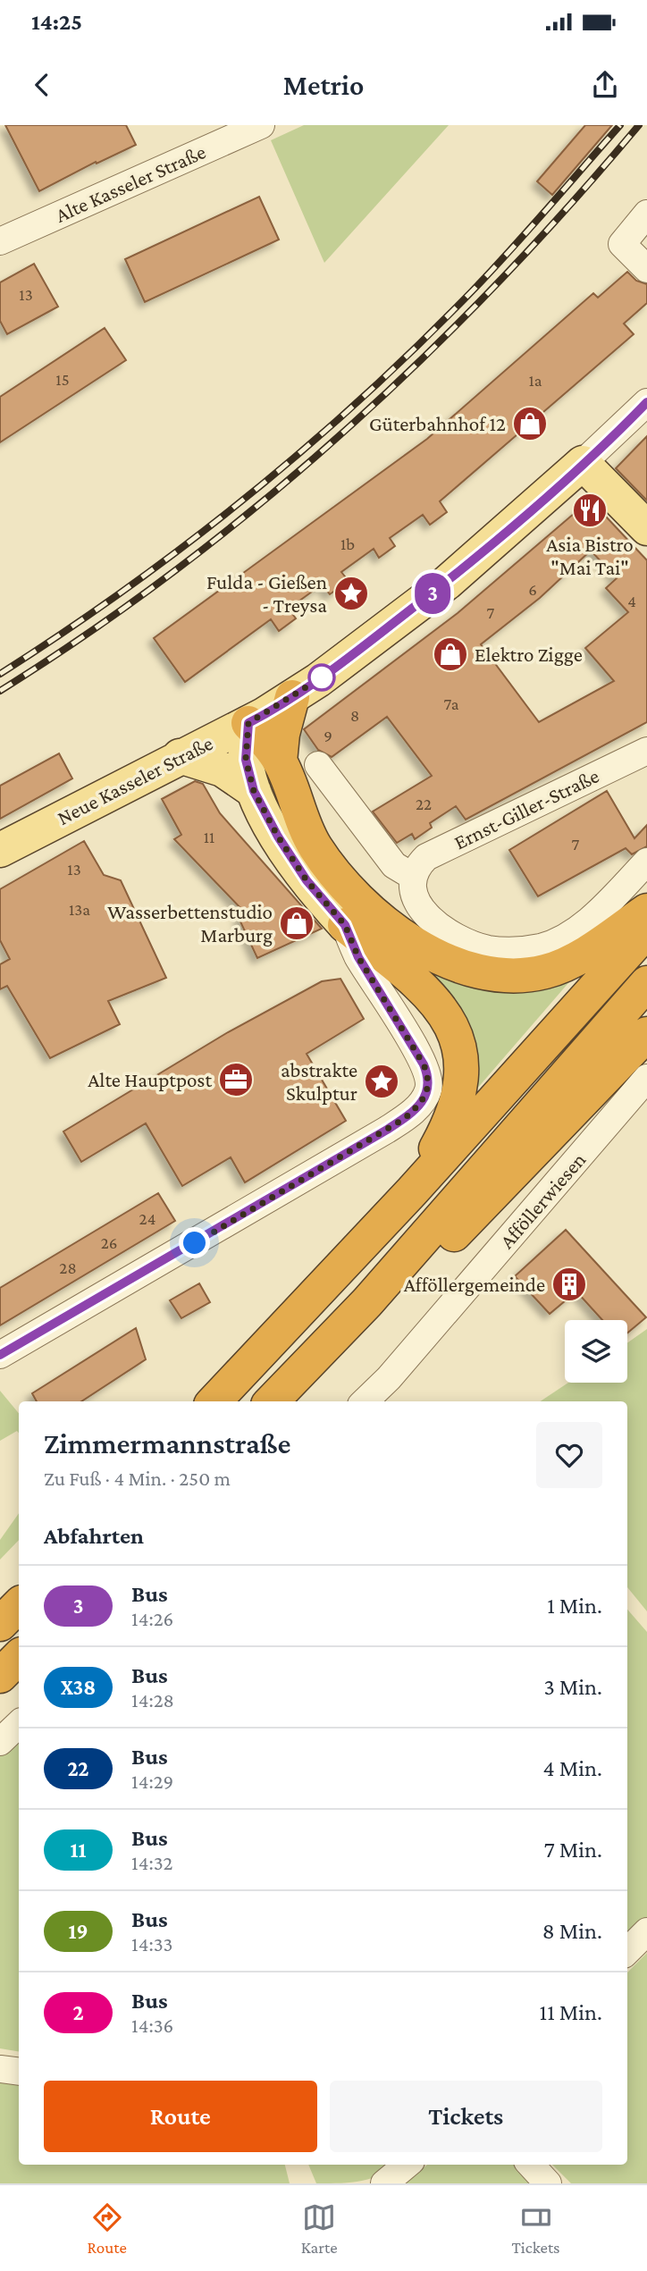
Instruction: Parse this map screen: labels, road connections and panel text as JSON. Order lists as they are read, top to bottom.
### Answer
{
  "streets": {
    "main road": ["Neue Kasseler Straße"],
    "street": ["Alte Kasseler Straße", "Ernst-Giller-Straße", "Afföllerwiesen"]
  },
  "places": {
    "shop": ["Güterbahnhof 12", "Elektro Zigge", "Wasserbettenstudio Marburg"],
    "restaurant": ["Asia Bistro \"Mai Tai\""],
    "place": ["Fulda - Gießen - Treysa", "abstrakte Skulptur"],
    "office": ["Alte Hauptpost"],
    "building": ["Afföllergemeinde"]
  },
  "lines": ["bus line 3"],
  "house_numbers": [
    "13",
    "15",
    "1a",
    "1b",
    "6",
    "4",
    "7",
    "7a",
    "8",
    "9",
    "22",
    "11",
    "7",
    "13",
    "13a",
    "24",
    "26",
    "28"
  ],
  "page": {
    "status": "14:25",
    "header": "Metrio",
    "on_map": "3",
    "heading": [
      ["Zimmermannstraße", "Zu Fuß · 4 Min. · 250 m"],
      "Abfahrten"
    ],
    "list": [
      {
        "mark": "3",
        "name": "Bus",
        "note": "14:26",
        "value": "1 Min."
      },
      {
        "mark": "X38",
        "name": "Bus",
        "note": "14:28",
        "value": "3 Min."
      },
      {
        "mark": "22",
        "name": "Bus",
        "note": "14:29",
        "value": "4 Min."
      },
      {
        "mark": "11",
        "name": "Bus",
        "note": "14:32",
        "value": "7 Min."
      },
      {
        "mark": "19",
        "name": "Bus",
        "note": "14:33",
        "value": "8 Min."
      },
      {
        "mark": "2",
        "name": "Bus",
        "note": "14:36",
        "value": "11 Min."
      }
    ],
    "buttons": ["Route", "Tickets"],
    "tabs": ["Route", "Karte", "Tickets"]
  }
}
